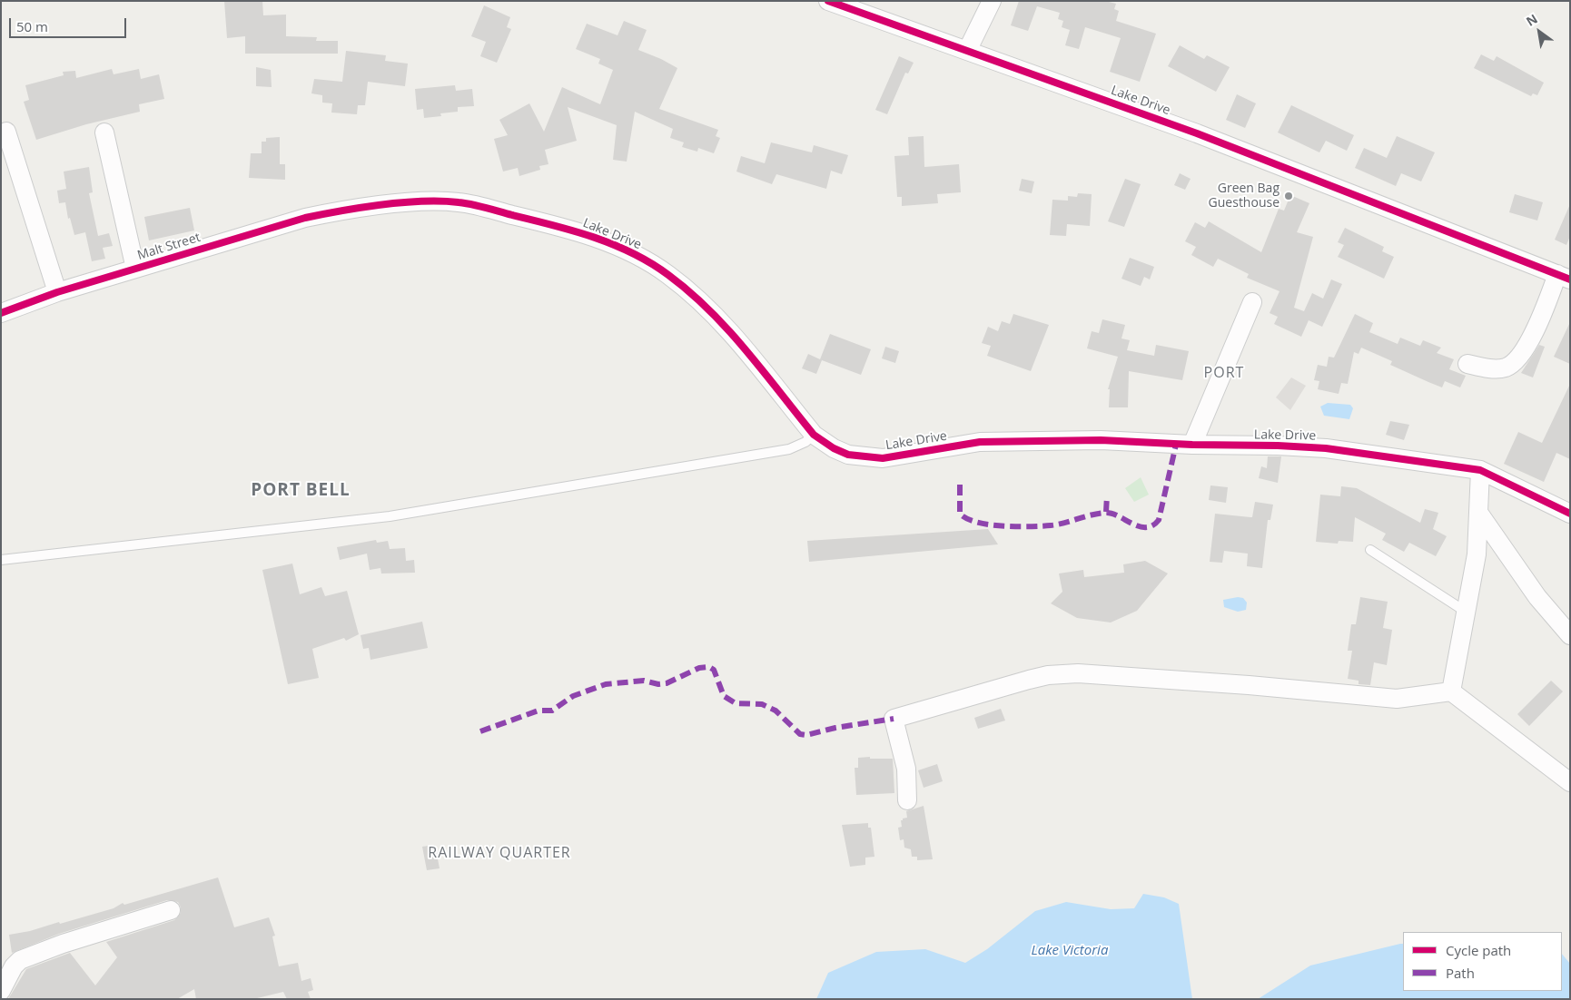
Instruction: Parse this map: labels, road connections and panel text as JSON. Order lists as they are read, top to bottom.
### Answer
{
  "streets": {
    "street": ["Lake Drive", "Malt Street"]
  },
  "crossings": [
    ["Lake Drive", "Malt Street"]
  ],
  "districts": ["PORT", "PORT BELL", "RAILWAY QUARTER"],
  "water": ["Lake Victoria"],
  "places": ["Green Bag Guesthouse"],
  "legend": ["Cycle path", "Path"],
  "scale_bar": "50 m",
  "north": "top left"
}
